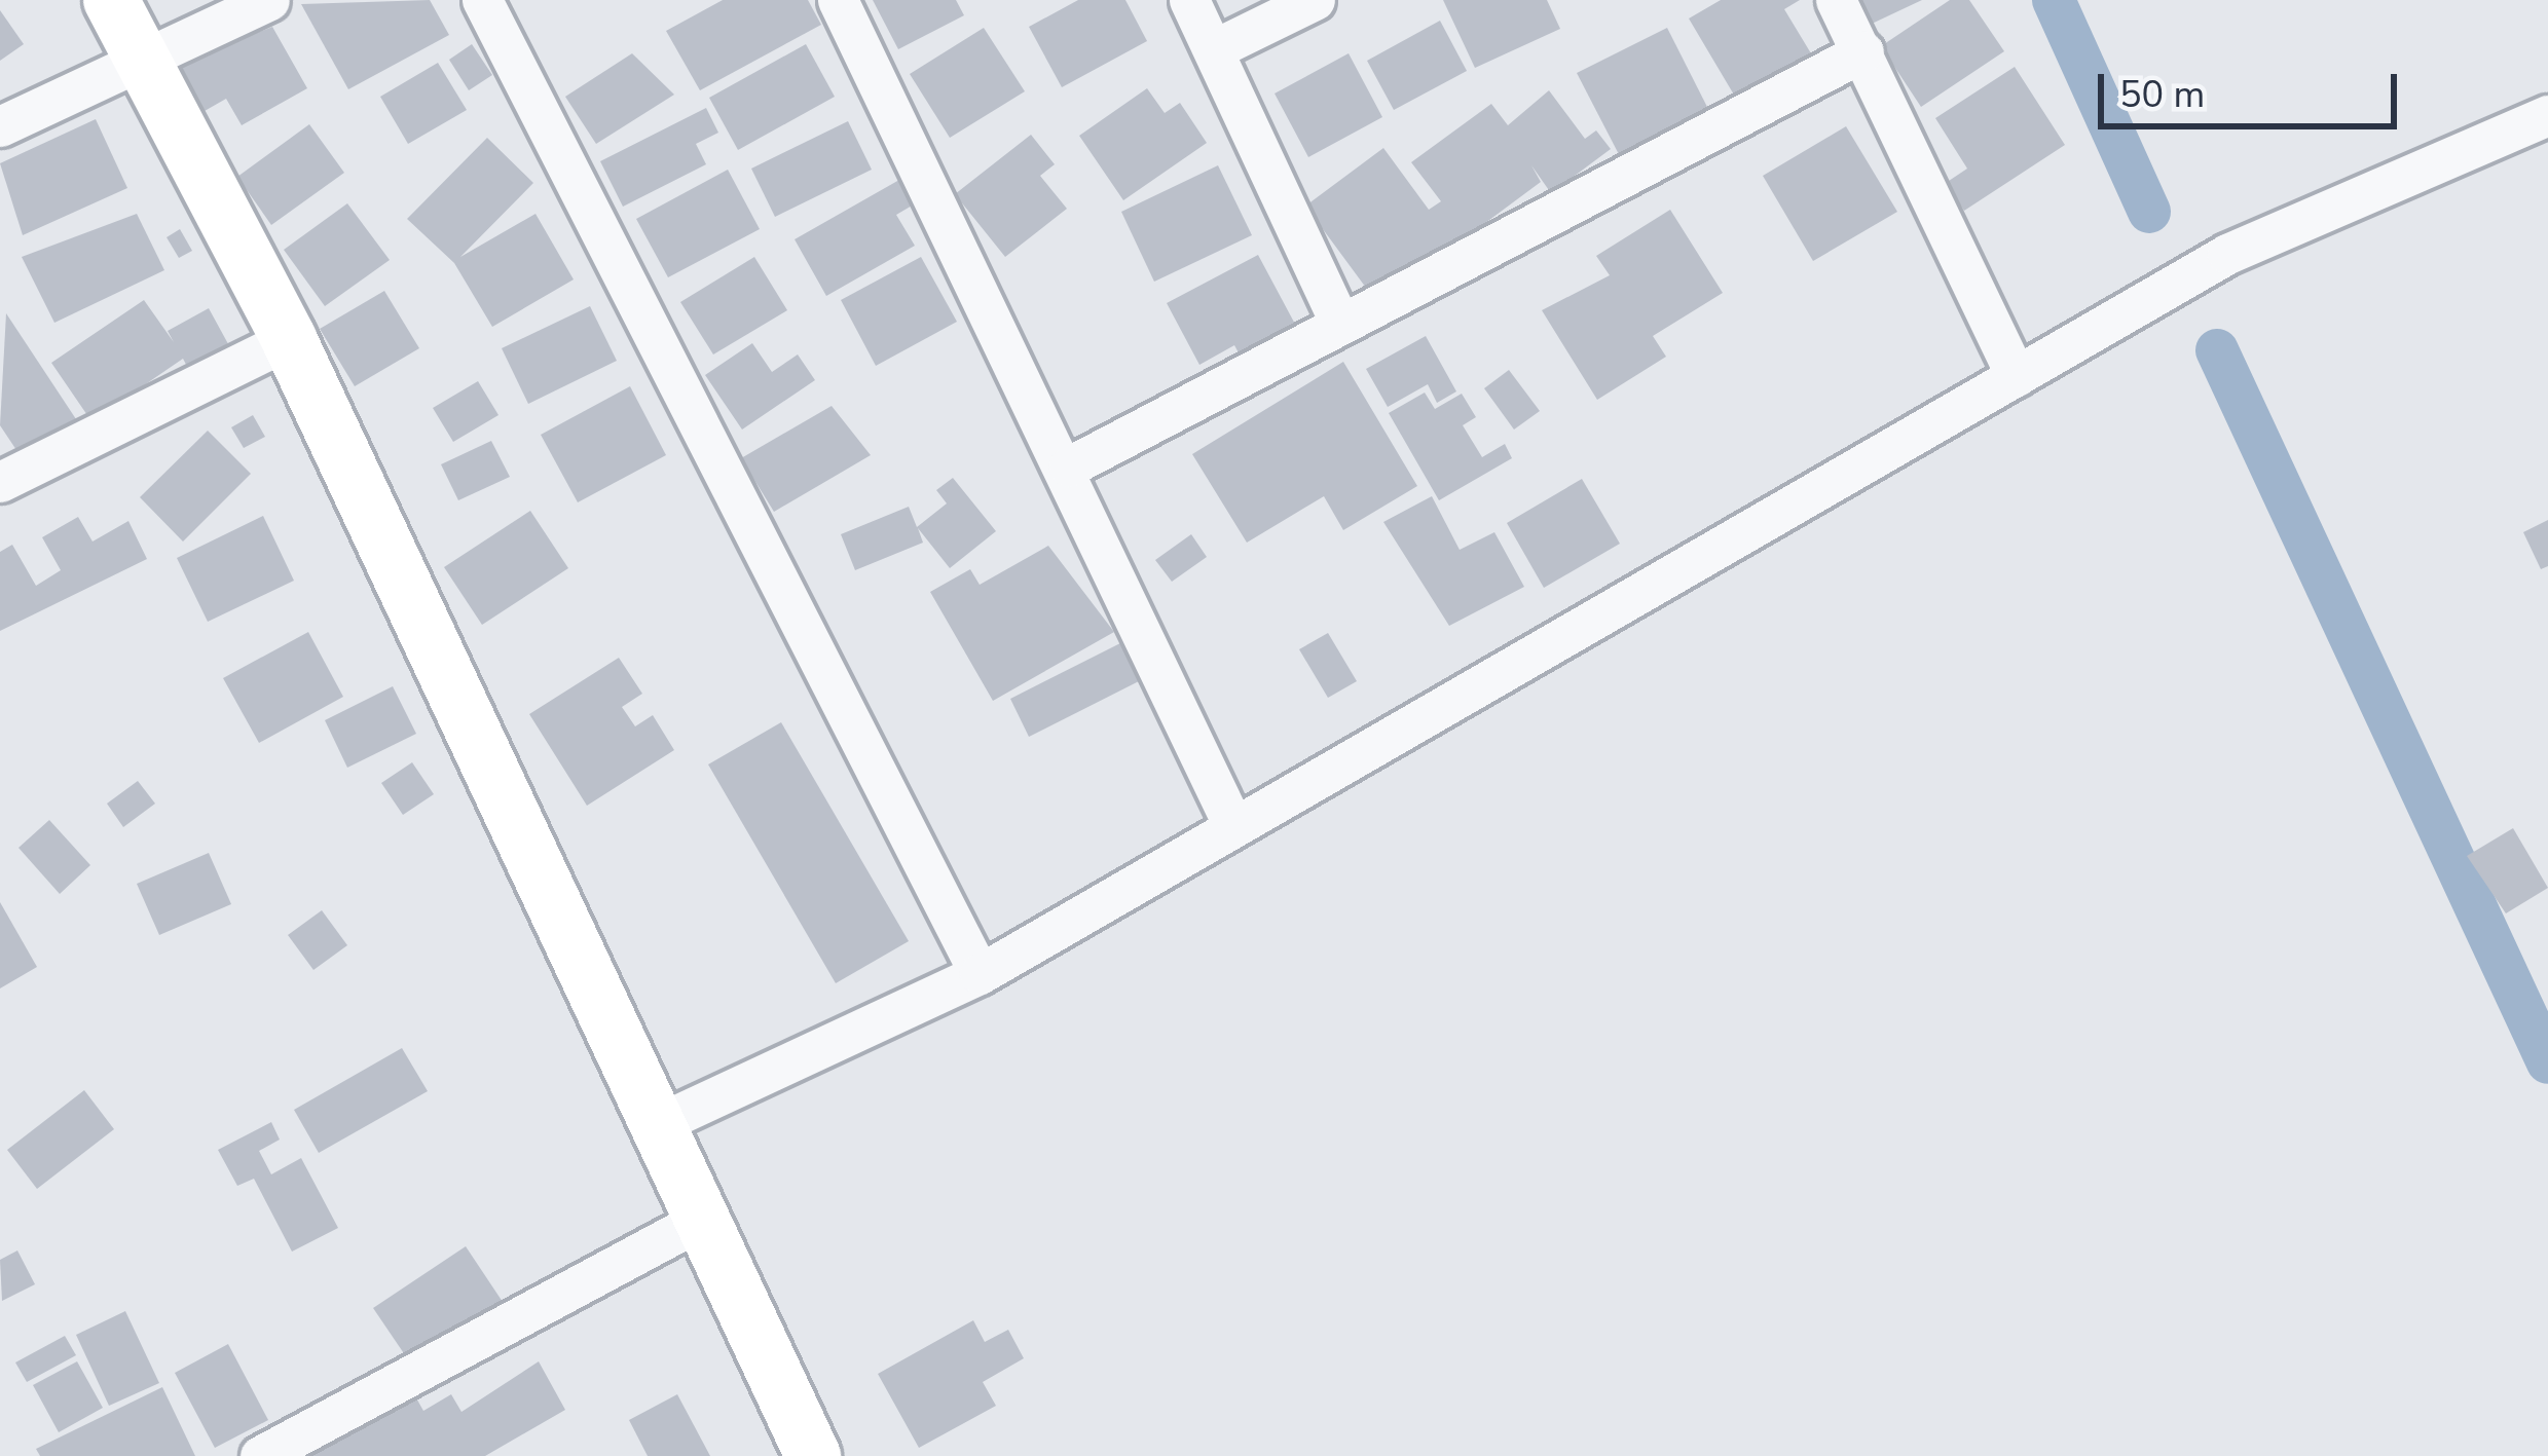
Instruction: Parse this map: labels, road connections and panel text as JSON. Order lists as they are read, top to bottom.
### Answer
{
  "scale_bar": "50 m"
}
